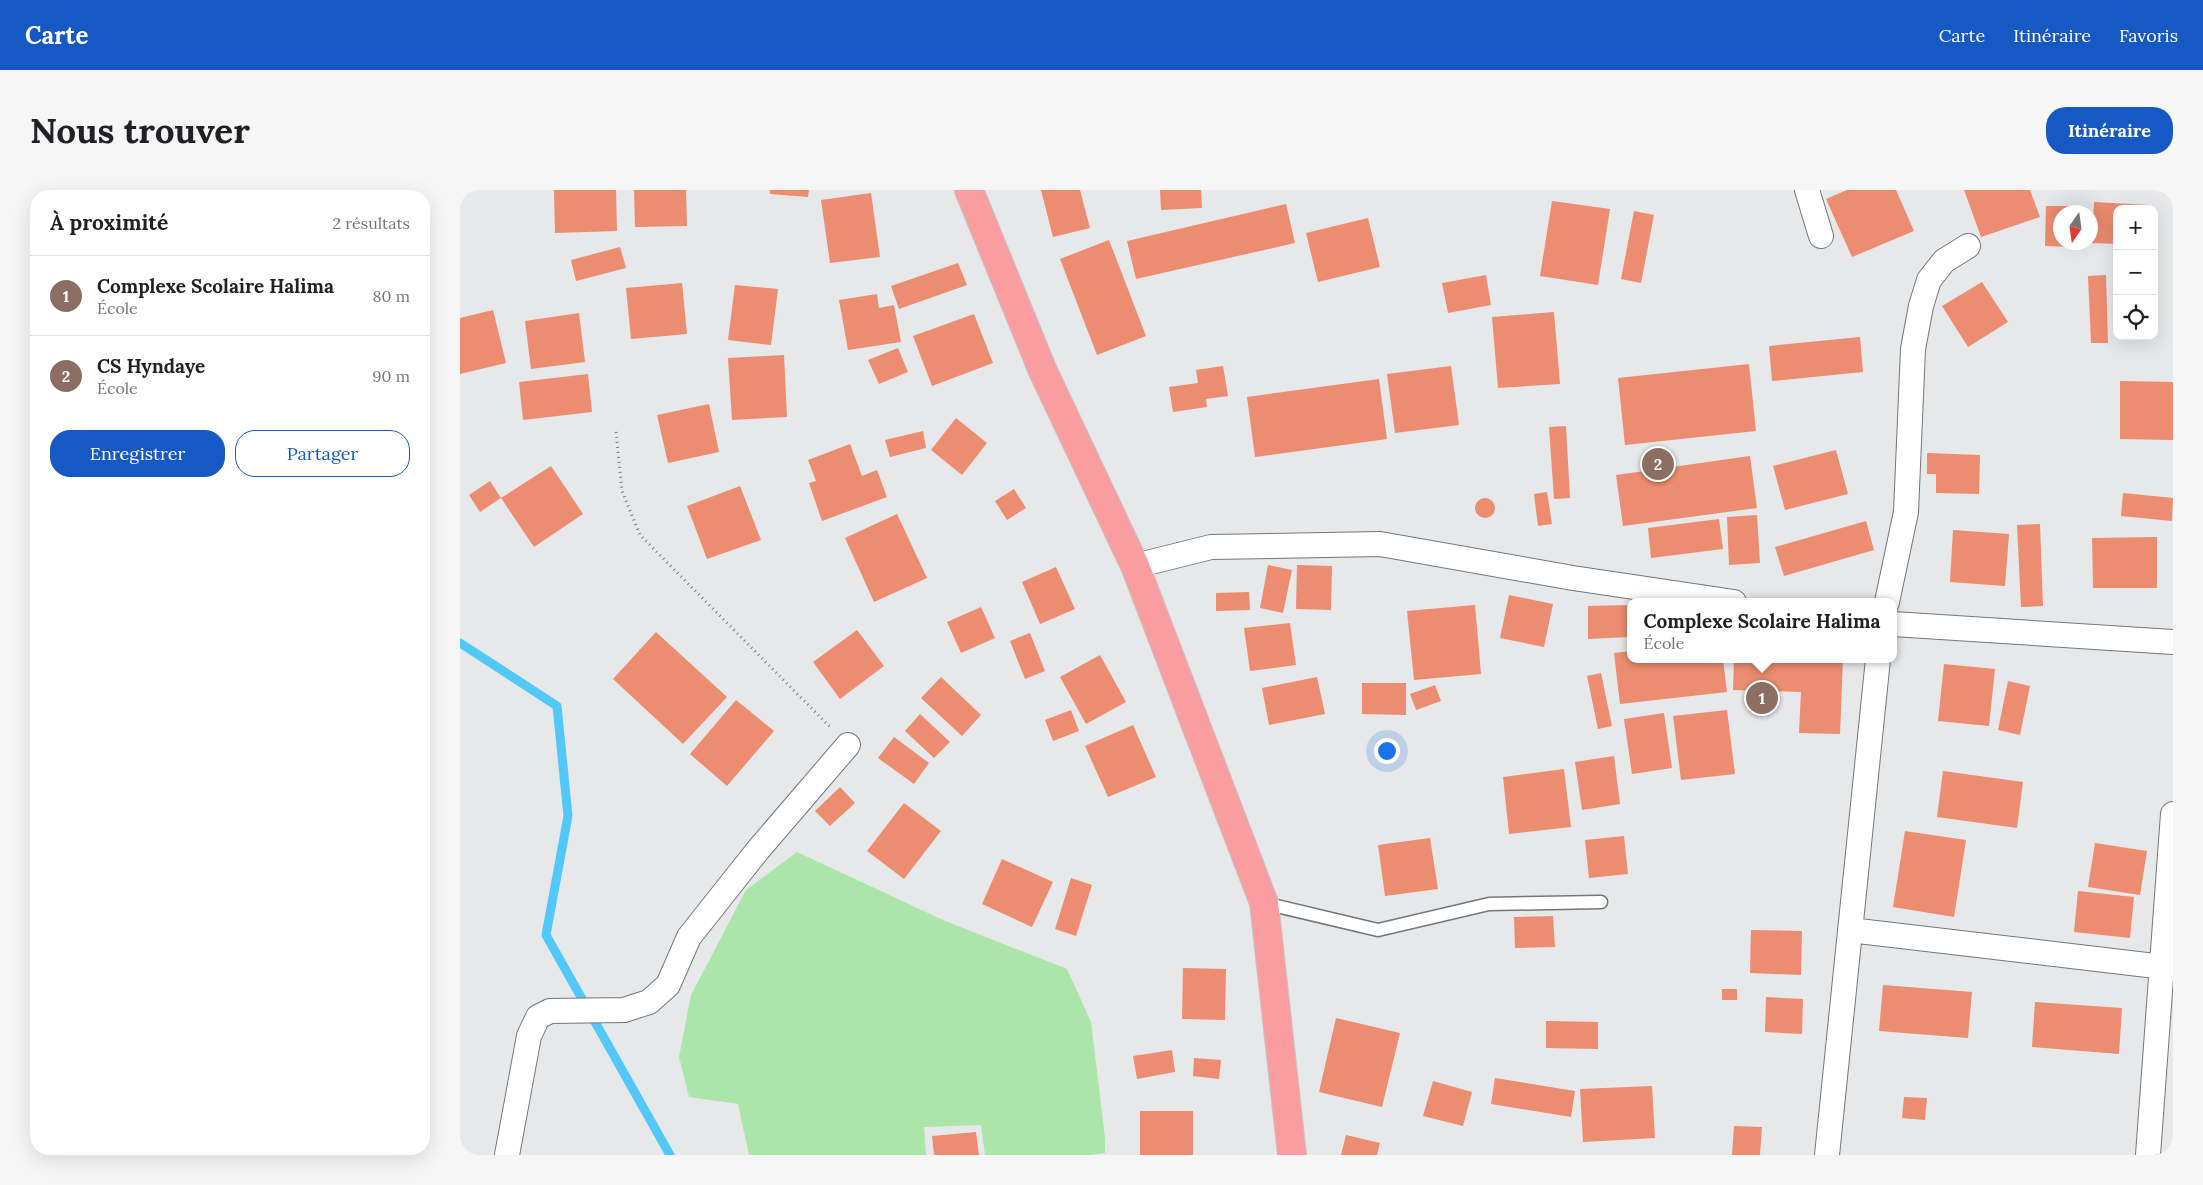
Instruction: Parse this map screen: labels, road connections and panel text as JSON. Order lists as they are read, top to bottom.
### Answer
{
  "north": "bottom",
  "page": {
    "header": "Carte",
    "nav": ["Carte", "Itinéraire", "Favoris"],
    "buttons": [
      "Itinéraire",
      ["Enregistrer", "Partager"]
    ],
    "title": "Nous trouver",
    "heading": ["À proximité", "2 résultats"],
    "map_buttons": ["+", "−"],
    "list": [
      {
        "mark": "1",
        "name": "Complexe Scolaire Halima",
        "note": "École",
        "value": "80 m"
      },
      {
        "mark": "2",
        "name": "CS Hyndaye",
        "note": "École",
        "value": "90 m"
      }
    ],
    "pins": ["2", "1"],
    "popup": ["Complexe Scolaire Halima", "École"]
  }
}
